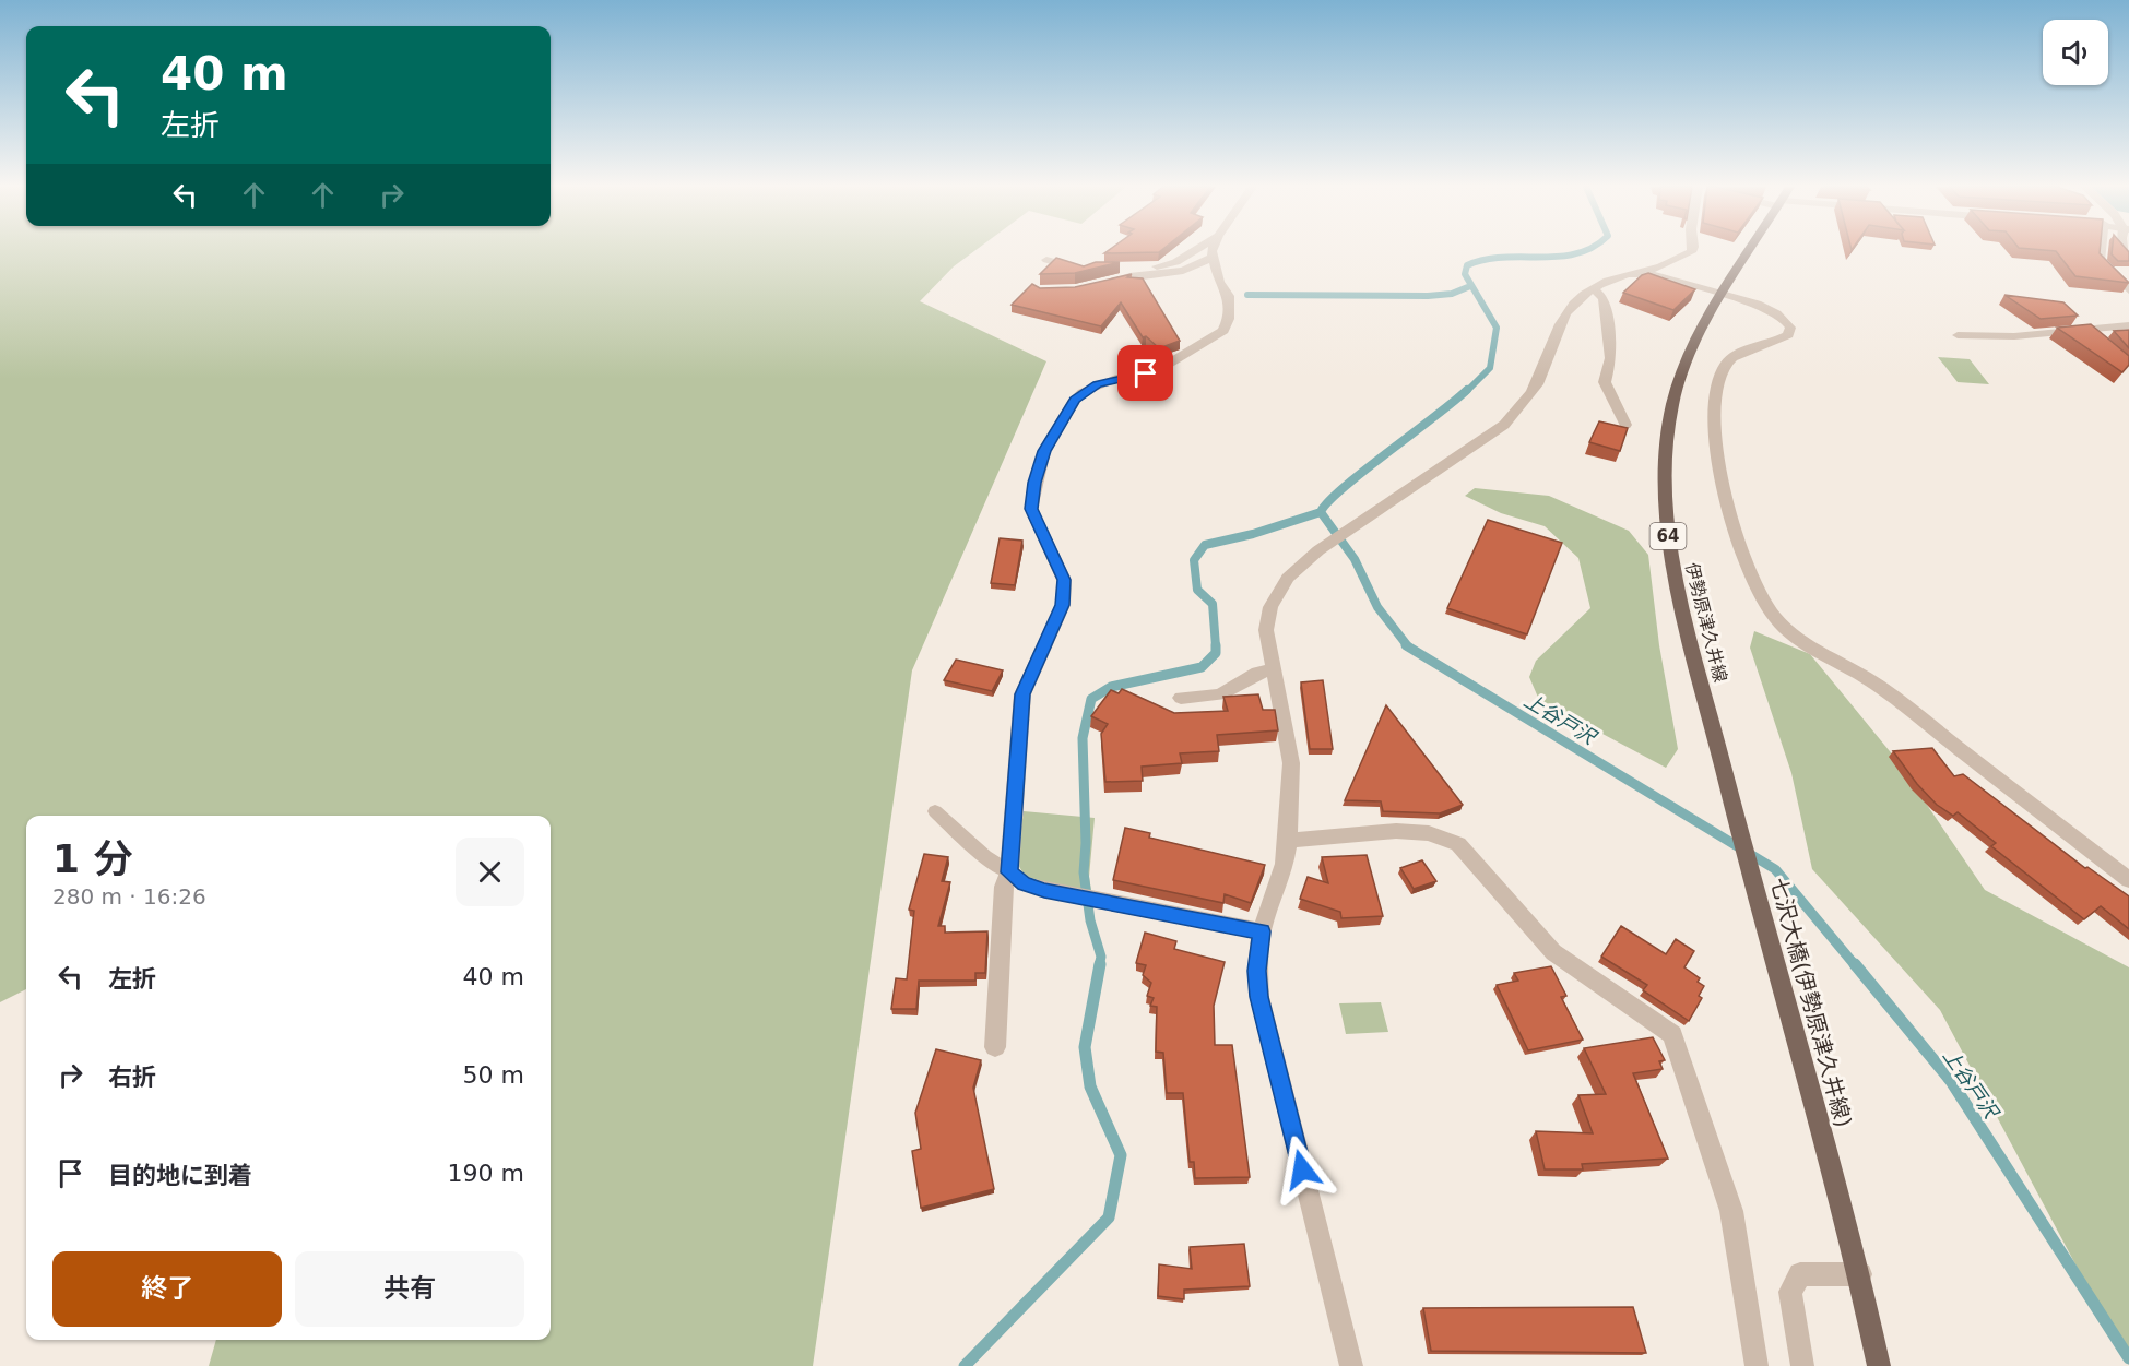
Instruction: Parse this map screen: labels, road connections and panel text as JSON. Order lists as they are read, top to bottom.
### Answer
{
  "streets": {
    "main road": ["64", "伊勢原津久井線", "七沢大橋(伊勢原津久井線)"]
  },
  "crossings": [
    ["64", "七沢大橋(伊勢原津久井線)"],
    ["伊勢原津久井線", "七沢大橋(伊勢原津久井線)"]
  ],
  "water": ["上谷戸沢"],
  "page": {
    "turn": ["40 m", "左折"],
    "heading": ["1 分", "280 m · 16:26"],
    "list": [
      {
        "name": "左折",
        "value": "40 m"
      },
      {
        "name": "右折",
        "value": "50 m"
      },
      {
        "name": "目的地に到着",
        "value": "190 m"
      }
    ],
    "buttons": ["終了", "共有"]
  }
}
